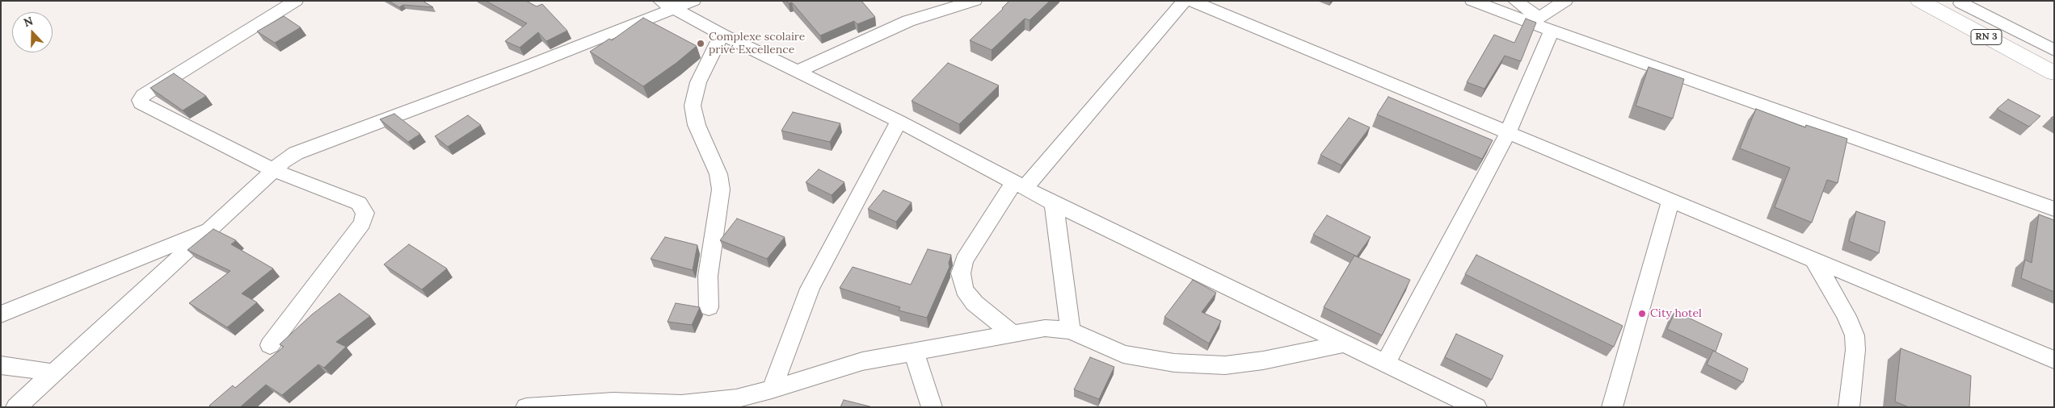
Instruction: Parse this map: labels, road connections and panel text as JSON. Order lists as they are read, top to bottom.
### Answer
{
  "streets": {
    "main road": ["RN 3"]
  },
  "places": ["Complexe scolaire privé Excellence", "City hotel"],
  "north": "top"
}
